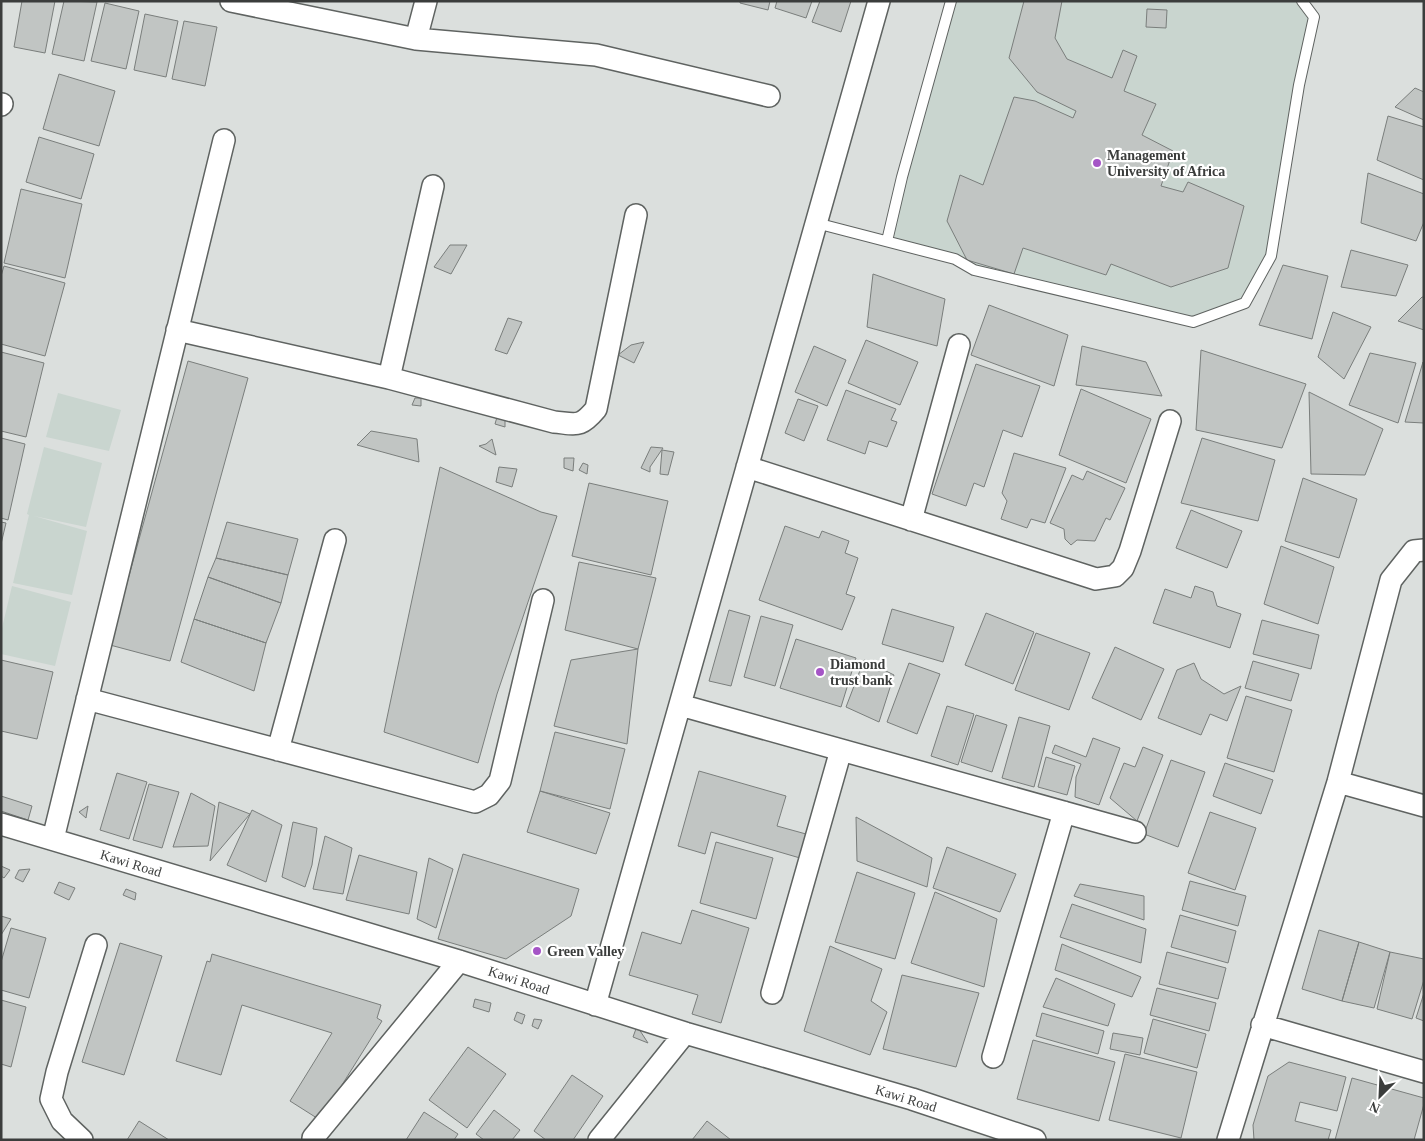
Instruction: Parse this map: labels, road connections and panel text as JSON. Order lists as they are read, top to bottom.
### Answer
{
  "streets": {
    "street": ["Kawi Road"]
  },
  "places": ["Management University of Africa", "Diamond trust bank", "Green Valley"],
  "north": "bottom left"
}
